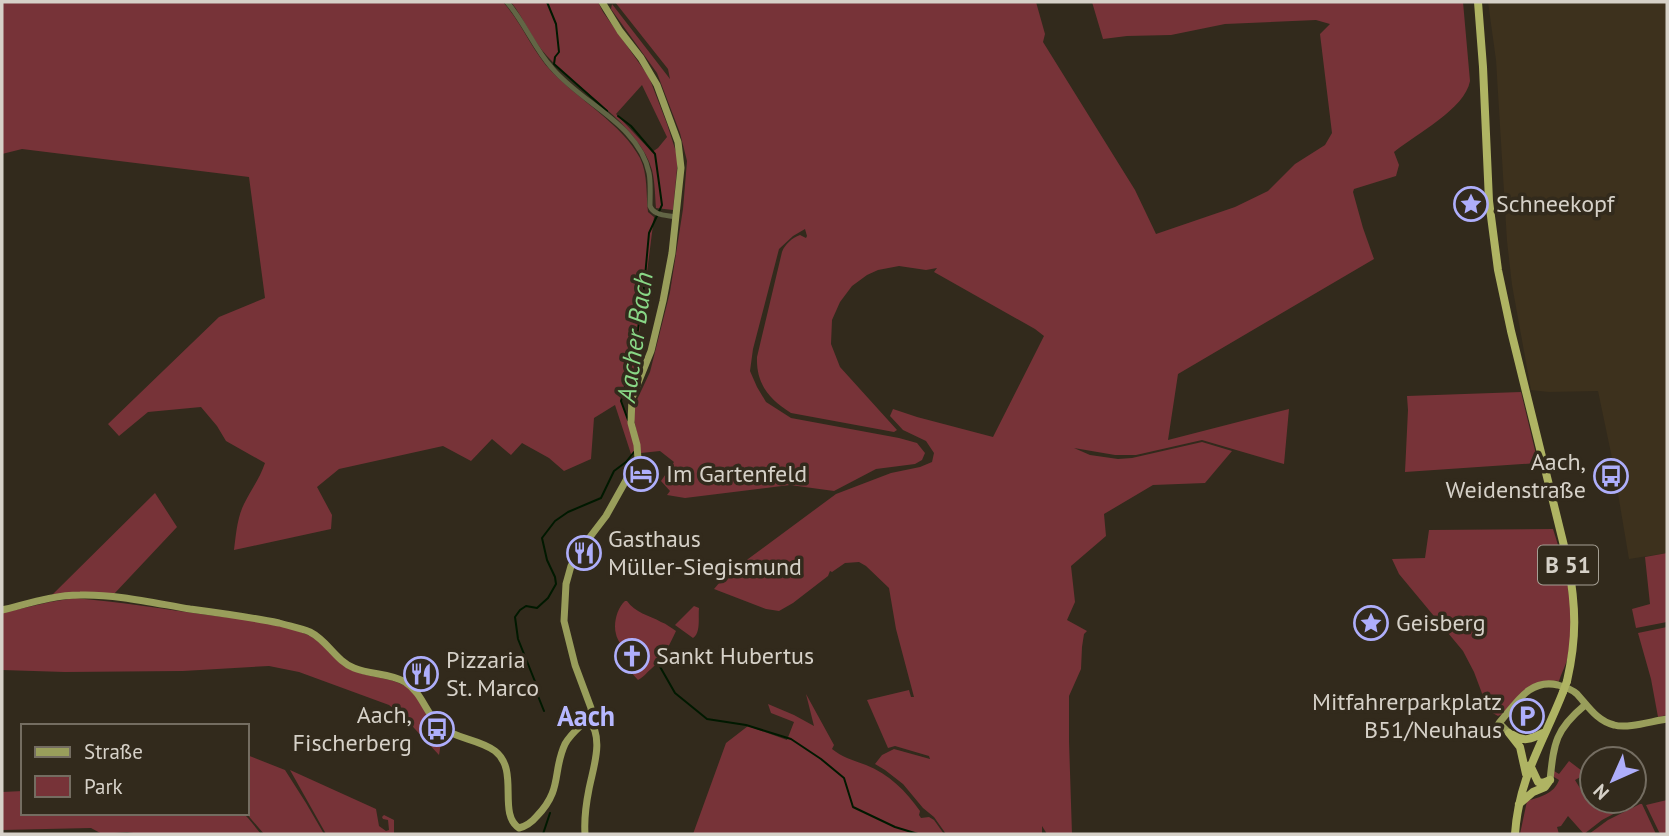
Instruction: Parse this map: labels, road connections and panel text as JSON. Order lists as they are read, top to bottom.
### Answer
{
  "streets": {
    "highway": ["B 51"]
  },
  "districts": ["Aach"],
  "water": ["Aacher Bach"],
  "places": {
    "place": ["Schneekopf", "Geisberg"],
    "hotel": ["Im Gartenfeld"],
    "bus stop": ["Aach, Weidenstraße", "Aach, Fischerberg"],
    "restaurant": ["Gasthaus Müller-Siegismund", "Pizzaria St. Marco"],
    "church": ["Sankt Hubertus"],
    "parking": ["Mitfahrerparkplatz B51/Neuhaus"]
  },
  "legend": ["Straße", "Park"],
  "north": "bottom left"
}
